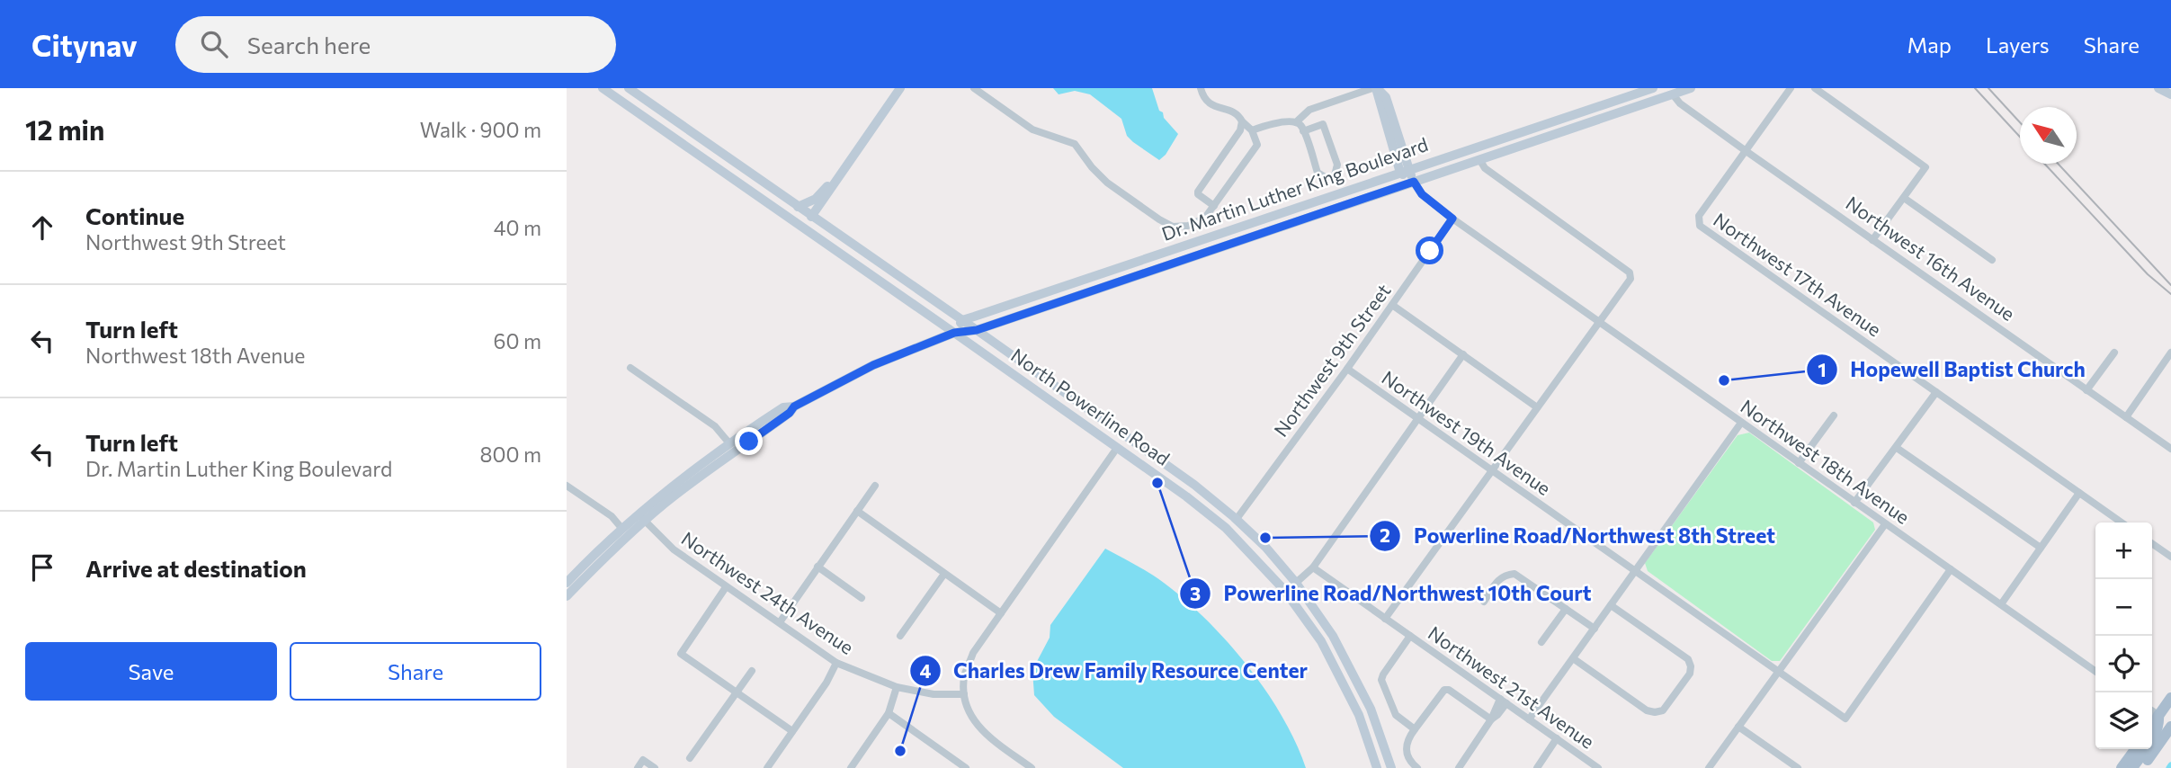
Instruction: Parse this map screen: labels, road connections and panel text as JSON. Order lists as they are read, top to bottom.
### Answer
{
  "streets": {
    "main road": ["Dr. Martin Luther King Boulevard", "North Powerline Road"],
    "street": [
      "Northwest 16th Avenue",
      "Northwest 17th Avenue",
      "Northwest 9th Street",
      "Northwest 19th Avenue",
      "Northwest 18th Avenue",
      "Northwest 24th Avenue",
      "Northwest 21st Avenue"
    ]
  },
  "crossings": [
    ["Dr. Martin Luther King Boulevard", "Northwest 16th Avenue"],
    ["Dr. Martin Luther King Boulevard", "North Powerline Road"],
    ["Dr. Martin Luther King Boulevard", "Northwest 18th Avenue"],
    ["Dr. Martin Luther King Boulevard", "Northwest 24th Avenue"],
    ["Northwest 16th Avenue", "Northwest 17th Avenue"],
    ["Northwest 9th Street", "North Powerline Road"],
    ["Northwest 9th Street", "Northwest 19th Avenue"],
    ["Northwest 9th Street", "Northwest 18th Avenue"],
    ["Northwest 19th Avenue", "Northwest 18th Avenue"]
  ],
  "places": [
    "Hopewell Baptist Church",
    "Powerline Road/Northwest 10th Court",
    "Powerline Road/Northwest 8th Street",
    "Charles Drew Family Resource Center"
  ],
  "north": "top left",
  "page": {
    "header": "Citynav",
    "search": "Search here",
    "nav": ["Map", "Layers", "Share"],
    "heading": ["12 min", "Walk · 900 m"],
    "list": [
      ["Continue", "Northwest 9th Street", "40 m"],
      ["Turn left", "Northwest 18th Avenue", "60 m"],
      ["Turn left", "Dr. Martin Luther King Boulevard", "800 m"],
      "Arrive at destination"
    ],
    "map_buttons": ["+", "−"],
    "buttons": ["Save", "Share"]
  }
}
